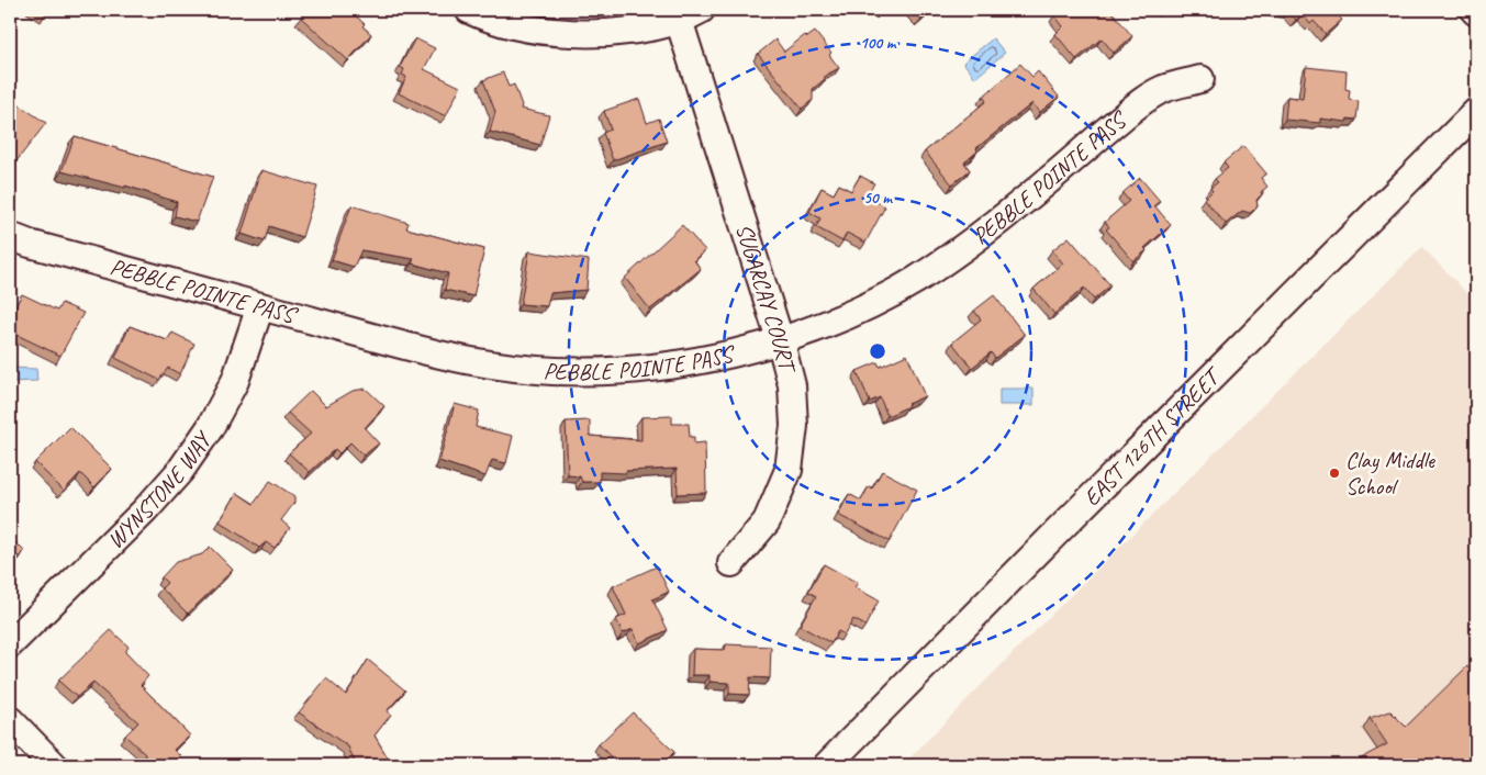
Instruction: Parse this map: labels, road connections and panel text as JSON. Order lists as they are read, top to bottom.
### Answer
{
  "streets": {
    "street": [
      "PEBBLE POINTE PASS",
      "SUGARCAY COURT",
      "EAST 126TH STREET",
      "WYNSTONE WAY"
    ]
  },
  "crossings": [
    ["PEBBLE POINTE PASS", "SUGARCAY COURT"],
    ["PEBBLE POINTE PASS", "WYNSTONE WAY"]
  ],
  "places": ["Clay Middle School"],
  "rings": ["100 m", "50 m"]
}
